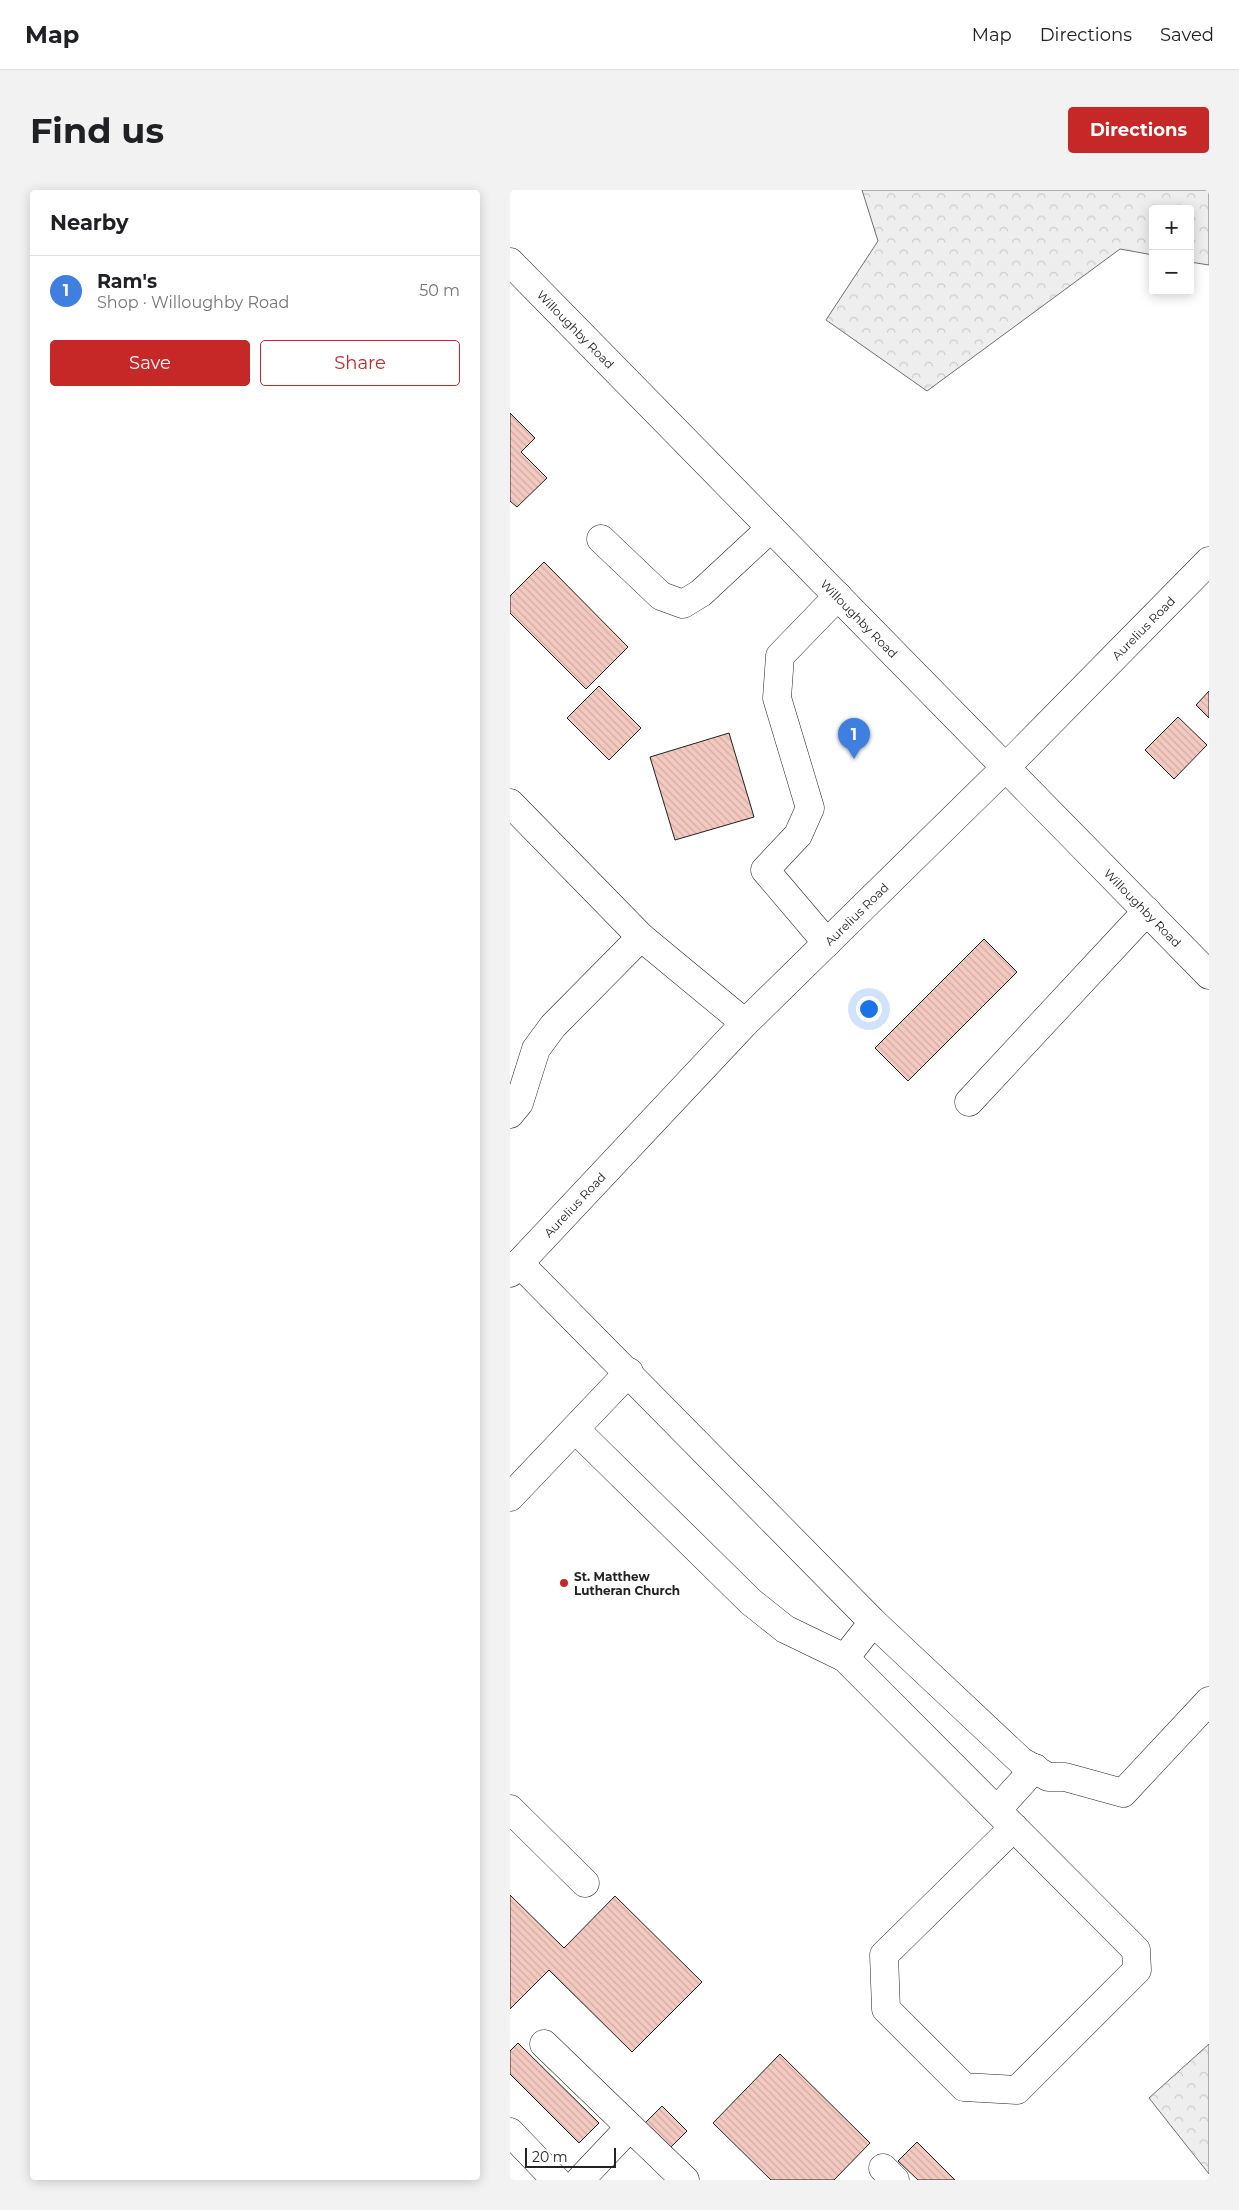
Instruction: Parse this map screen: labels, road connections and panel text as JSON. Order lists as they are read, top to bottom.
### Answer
{
  "streets": {
    "street": ["Willoughby Road", "Aurelius Road"]
  },
  "crossings": [
    ["Willoughby Road", "Aurelius Road"]
  ],
  "places": ["St. Matthew Lutheran Church"],
  "scale_bar": "20 m",
  "page": {
    "header": "Map",
    "nav": ["Map", "Directions", "Saved"],
    "buttons": [
      "Directions",
      ["Save", "Share"]
    ],
    "title": "Find us",
    "heading": "Nearby",
    "map_buttons": ["+", "−"],
    "list": [
      {
        "mark": "1",
        "name": "Ram's",
        "note": "Shop · Willoughby Road",
        "value": "50 m"
      }
    ],
    "pins": "1",
    "scale": "20 m"
  }
}
